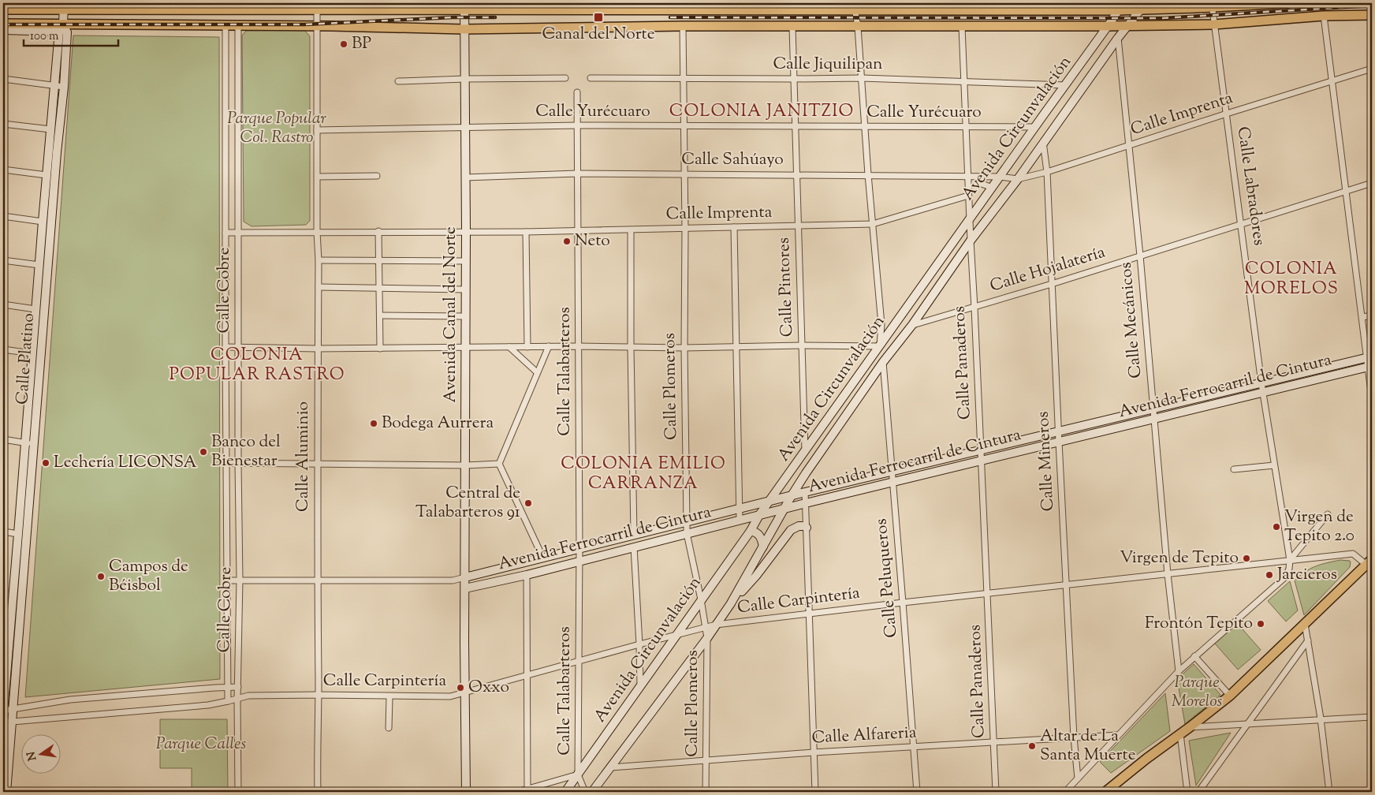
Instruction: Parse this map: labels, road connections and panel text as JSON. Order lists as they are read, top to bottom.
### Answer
{
  "streets": {
    "street": [
      "Calle Jiquilipan",
      "Calle Yurécuaro",
      "Calle Imprenta",
      "Avenida Circunvalación",
      "Calle Sahúayo",
      "Calle Labradores",
      "Calle Hojalatería",
      "Calle Pintores",
      "Calle Cobre",
      "Avenida Canal del Norte",
      "Calle Mecánicos",
      "Calle Platino",
      "Calle Panaderos",
      "Calle Talabarteros",
      "Calle Plomeros",
      "Avenida Ferrocarril de Cintura",
      "Calle Aluminio",
      "Calle Mineros",
      "Calle Peluqueros",
      "Calle Carpintería",
      "Calle Alfareria"
    ]
  },
  "crossings": [
    ["Calle Jiquilipan", "Avenida Circunvalación"],
    ["Calle Jiquilipan", "Calle Pintores"],
    ["Calle Jiquilipan", "Calle Panaderos"],
    ["Calle Jiquilipan", "Calle Plomeros"],
    ["Calle Yurécuaro", "Avenida Circunvalación"],
    ["Calle Yurécuaro", "Calle Pintores"],
    ["Calle Yurécuaro", "Avenida Canal del Norte"],
    ["Calle Yurécuaro", "Calle Panaderos"],
    ["Calle Yurécuaro", "Calle Talabarteros"],
    ["Calle Yurécuaro", "Calle Plomeros"],
    ["Calle Yurécuaro", "Calle Aluminio"],
    ["Calle Imprenta", "Avenida Circunvalación"],
    ["Calle Imprenta", "Calle Sahúayo"],
    ["Calle Imprenta", "Calle Labradores"],
    ["Calle Imprenta", "Calle Pintores"],
    ["Calle Imprenta", "Calle Cobre"],
    ["Calle Imprenta", "Avenida Canal del Norte"],
    ["Calle Imprenta", "Calle Mecánicos"],
    ["Calle Imprenta", "Calle Panaderos"],
    ["Calle Imprenta", "Calle Talabarteros"],
    ["Calle Imprenta", "Calle Plomeros"],
    ["Calle Imprenta", "Calle Aluminio"],
    ["Calle Imprenta", "Calle Mineros"],
    ["Avenida Circunvalación", "Calle Sahúayo"],
    ["Avenida Circunvalación", "Calle Hojalatería"],
    ["Avenida Circunvalación", "Calle Pintores"],
    ["Avenida Circunvalación", "Calle Mecánicos"],
    ["Avenida Circunvalación", "Calle Panaderos"],
    ["Avenida Circunvalación", "Calle Talabarteros"],
    ["Avenida Circunvalación", "Calle Plomeros"],
    ["Avenida Circunvalación", "Avenida Ferrocarril de Cintura"],
    ["Avenida Circunvalación", "Calle Mineros"],
    ["Avenida Circunvalación", "Calle Peluqueros"],
    ["Avenida Circunvalación", "Calle Carpintería"],
    ["Avenida Circunvalación", "Calle Alfareria"],
    ["Calle Sahúayo", "Calle Pintores"],
    ["Calle Sahúayo", "Avenida Canal del Norte"],
    ["Calle Sahúayo", "Calle Panaderos"],
    ["Calle Sahúayo", "Calle Talabarteros"],
    ["Calle Sahúayo", "Calle Plomeros"],
    ["Calle Labradores", "Calle Hojalatería"],
    ["Calle Labradores", "Avenida Ferrocarril de Cintura"],
    ["Calle Labradores", "Calle Carpintería"],
    ["Calle Hojalatería", "Calle Mecánicos"],
    ["Calle Hojalatería", "Calle Panaderos"],
    ["Calle Hojalatería", "Calle Mineros"],
    ["Calle Cobre", "Calle Carpintería"],
    ["Avenida Canal del Norte", "Avenida Ferrocarril de Cintura"],
    ["Avenida Canal del Norte", "Calle Carpintería"],
    ["Calle Mecánicos", "Avenida Ferrocarril de Cintura"],
    ["Calle Mecánicos", "Calle Carpintería"],
    ["Calle Platino", "Calle Carpintería"],
    ["Calle Panaderos", "Avenida Ferrocarril de Cintura"],
    ["Calle Panaderos", "Calle Carpintería"],
    ["Calle Panaderos", "Calle Alfareria"],
    ["Calle Talabarteros", "Avenida Ferrocarril de Cintura"],
    ["Calle Talabarteros", "Calle Carpintería"],
    ["Calle Plomeros", "Avenida Ferrocarril de Cintura"],
    ["Calle Plomeros", "Calle Carpintería"],
    ["Calle Plomeros", "Calle Alfareria"],
    ["Avenida Ferrocarril de Cintura", "Calle Mineros"],
    ["Avenida Ferrocarril de Cintura", "Calle Peluqueros"],
    ["Calle Aluminio", "Calle Carpintería"],
    ["Calle Mineros", "Calle Carpintería"],
    ["Calle Mineros", "Calle Alfareria"],
    ["Calle Peluqueros", "Calle Carpintería"],
    ["Calle Peluqueros", "Calle Alfareria"]
  ],
  "districts": [
    "COLONIA JANITZIO",
    "COLONIA MORELOS",
    "COLONIA POPULAR RASTRO",
    "COLONIA EMILIO CARRANZA"
  ],
  "parks": ["Parque Popular Col. Rastro", "Parque Morelos", "Parque Calles"],
  "places": {
    "transit": ["Canal del Norte"],
    "other": [
      "BP",
      "Neto",
      "Bodega Aurrera",
      "Banco del Bienestar",
      "Lechería LICONSA",
      "Central de Talabarteros 91",
      "Virgen de Tepito 2.0",
      "Virgen de Tepito",
      "Jarcieros",
      "Campos de Béisbol",
      "Frontón Tepito",
      "Oxxo",
      "Altar de La Santa Muerte"
    ]
  },
  "scale_bar": "100 m",
  "north": "left"
}
